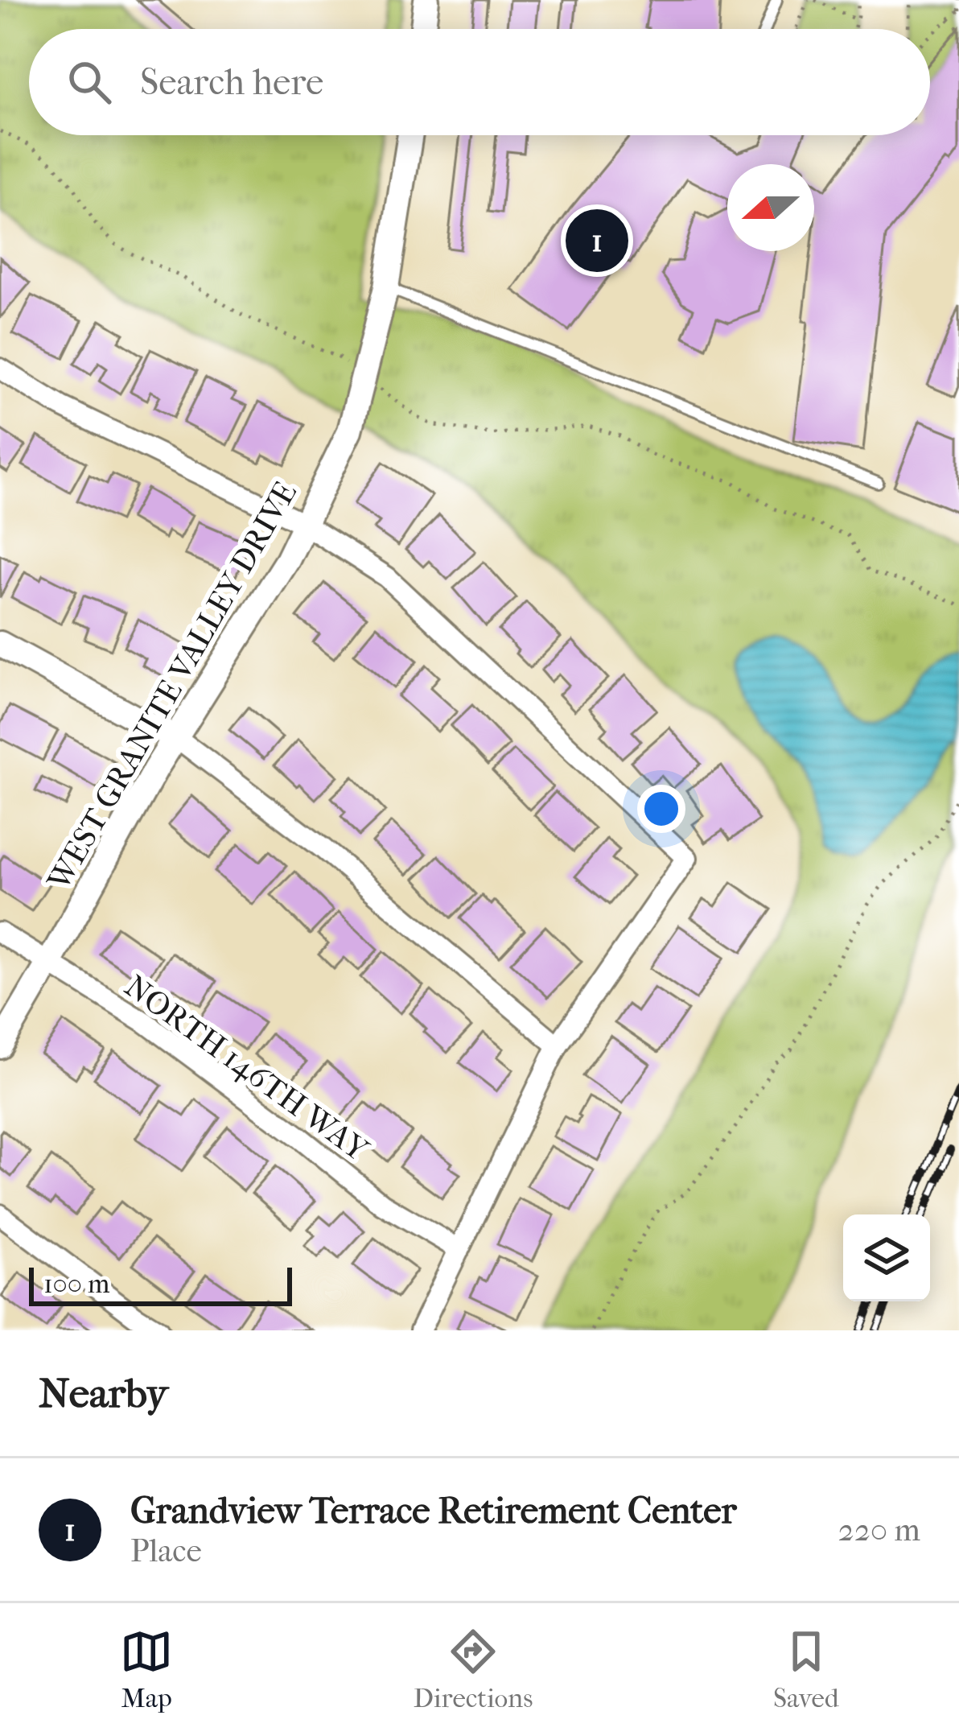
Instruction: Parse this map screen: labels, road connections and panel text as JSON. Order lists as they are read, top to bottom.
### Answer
{
  "streets": {
    "street": ["WEST GRANITE VALLEY DRIVE", "NORTH 146TH WAY"]
  },
  "crossings": [
    ["WEST GRANITE VALLEY DRIVE", "NORTH 146TH WAY"]
  ],
  "scale_bar": "100 m",
  "north": "left",
  "page": {
    "search": "Search here",
    "pins": "1",
    "scale": "100 m",
    "heading": "Nearby",
    "list": [
      {
        "mark": "1",
        "name": "Grandview Terrace Retirement Center",
        "note": "Place",
        "value": "220 m"
      }
    ],
    "nav": ["Map", "Directions", "Saved"]
  }
}
